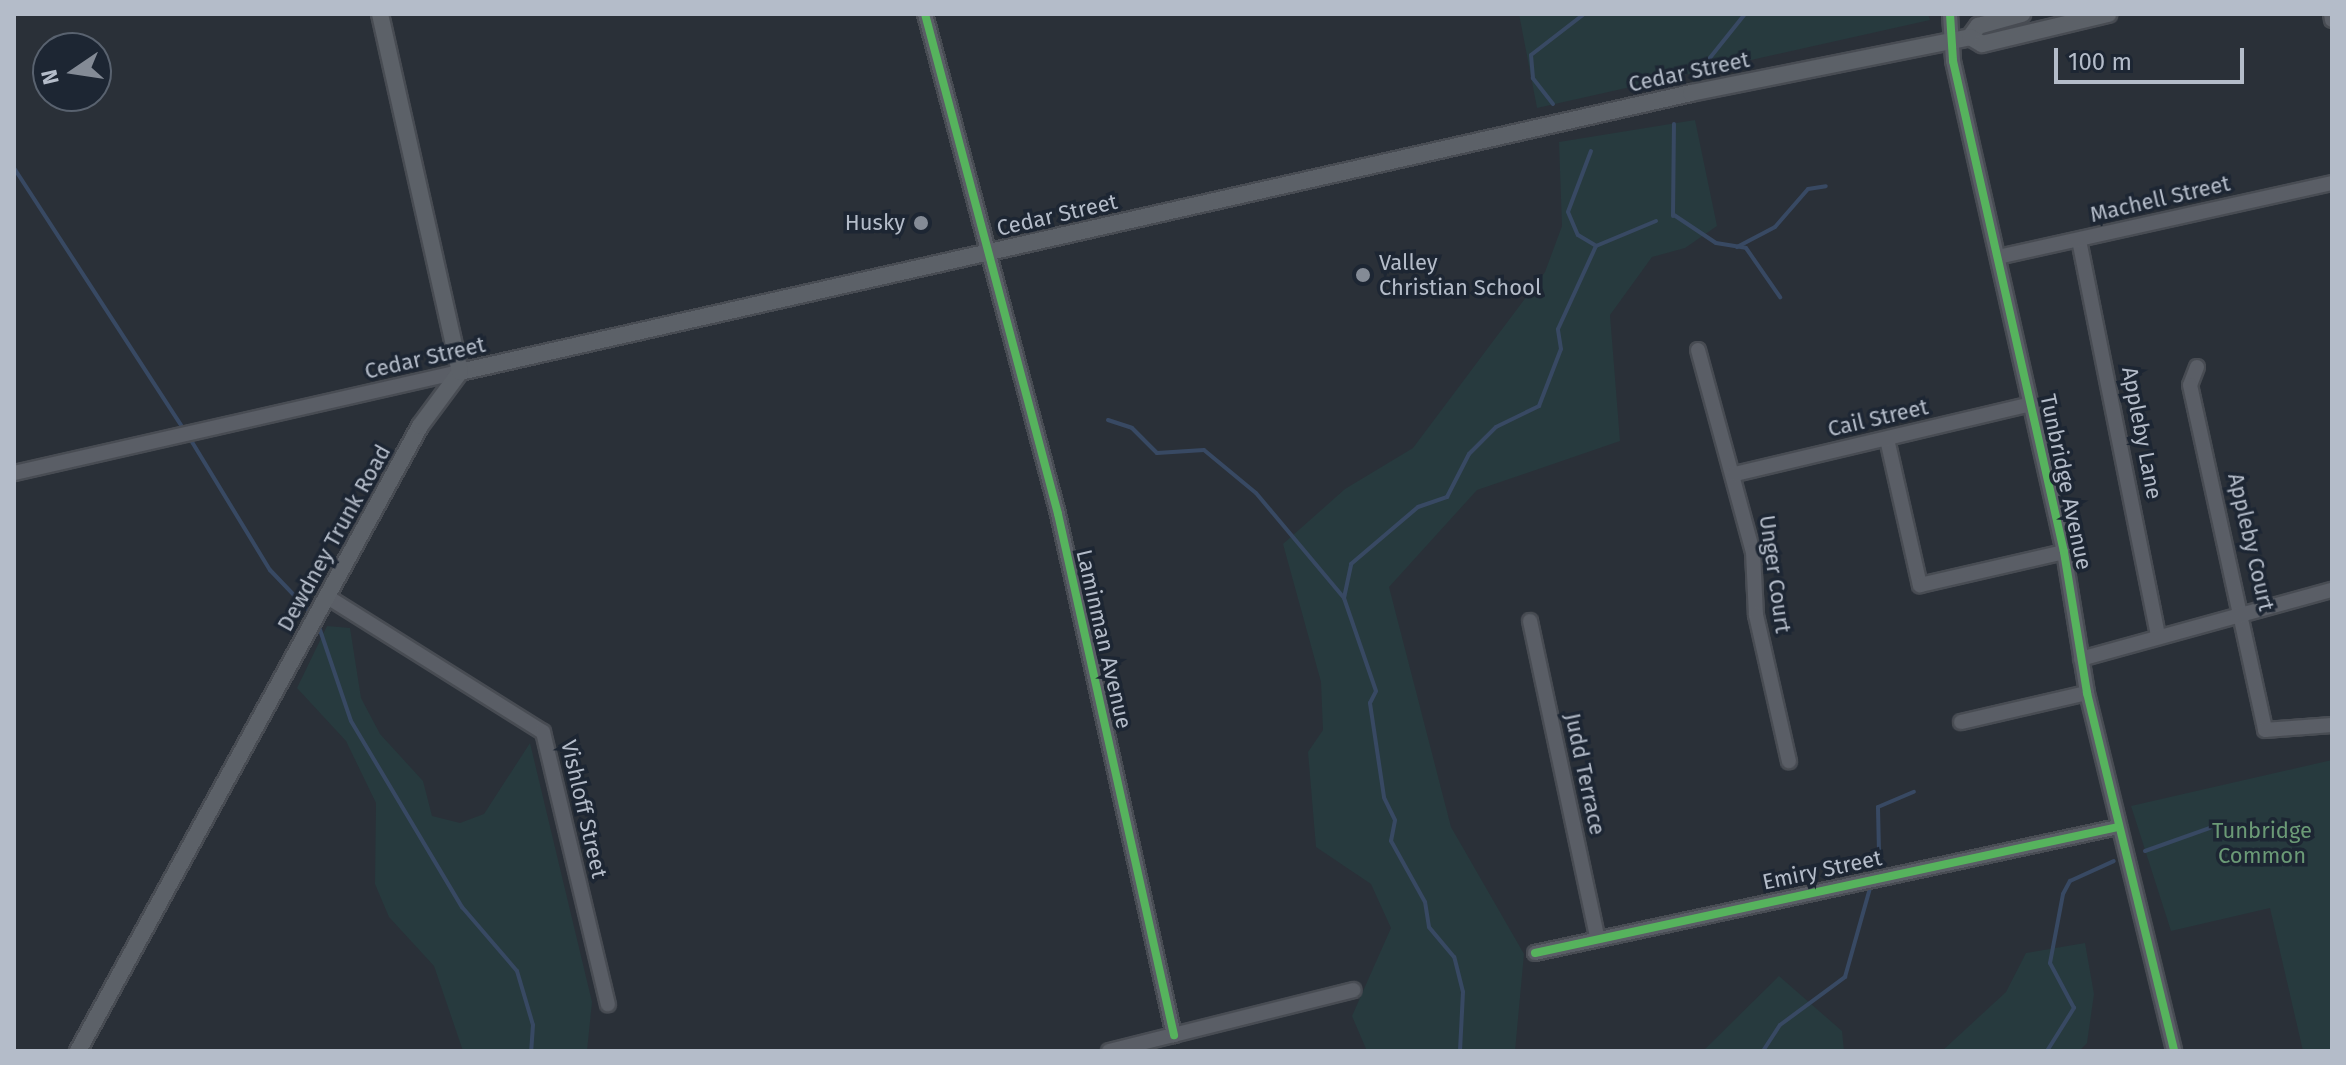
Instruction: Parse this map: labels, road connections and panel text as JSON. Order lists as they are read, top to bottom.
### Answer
{
  "streets": {
    "main road": ["Cedar Street", "Dewdney Trunk Road"],
    "street": [
      "Machell Street",
      "Cail Street",
      "Appleby Lane",
      "Tunbridge Avenue",
      "Appleby Court",
      "Unger Court",
      "Laminman Avenue",
      "Judd Terrace",
      "Vishloff Street",
      "Emiry Street"
    ]
  },
  "crossings": [
    ["Cedar Street", "Tunbridge Avenue"],
    ["Cedar Street", "Dewdney Trunk Road"],
    ["Cedar Street", "Laminman Avenue"],
    ["Machell Street", "Appleby Lane"],
    ["Machell Street", "Tunbridge Avenue"],
    ["Cail Street", "Tunbridge Avenue"],
    ["Cail Street", "Unger Court"],
    ["Tunbridge Avenue", "Emiry Street"],
    ["Dewdney Trunk Road", "Vishloff Street"],
    ["Judd Terrace", "Emiry Street"]
  ],
  "parks": ["Tunbridge Common"],
  "places": ["Husky", "Valley Christian School"],
  "scale_bar": "100 m",
  "north": "left"
}
